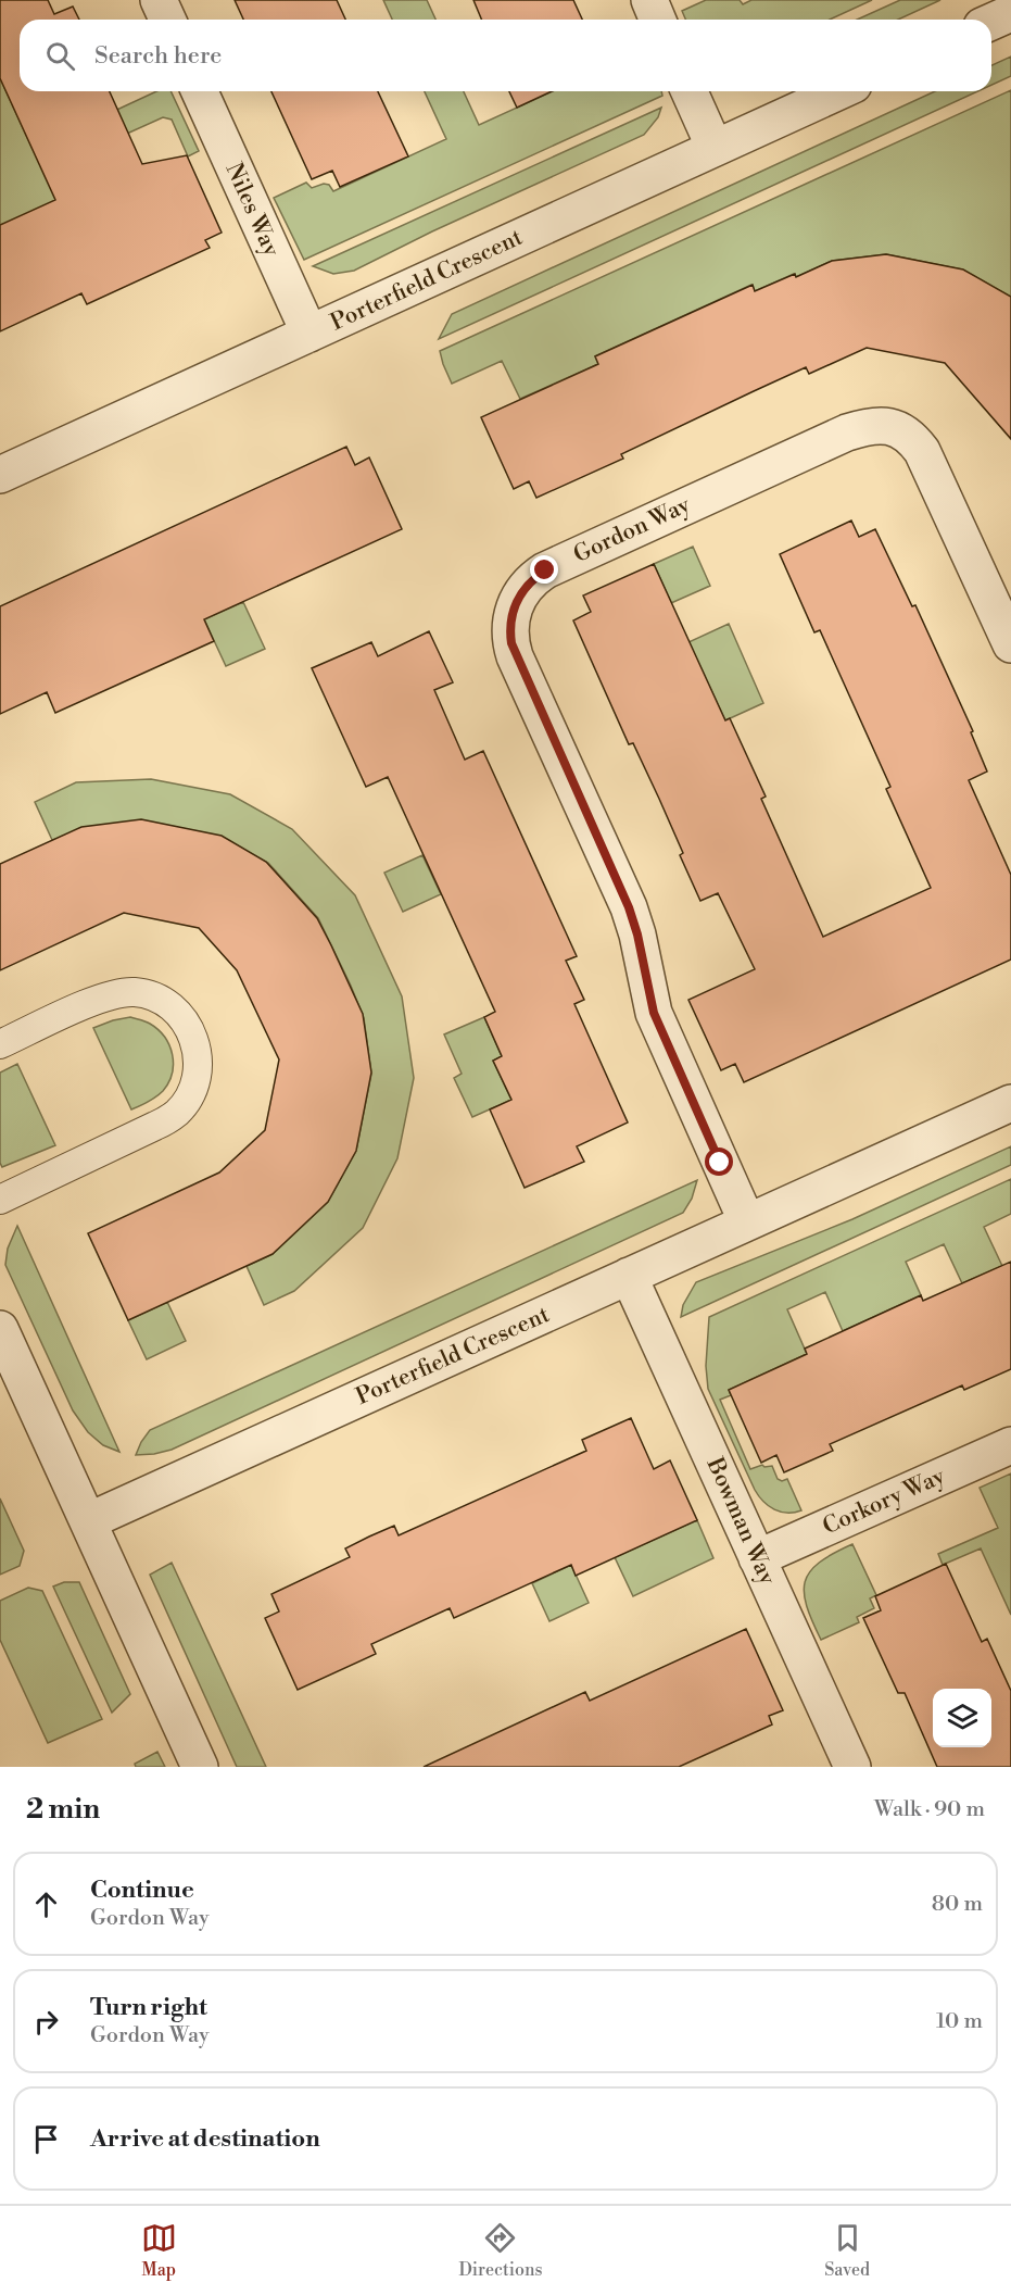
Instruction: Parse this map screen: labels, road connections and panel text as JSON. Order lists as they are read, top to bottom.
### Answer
{
  "streets": {
    "street": [
      "Niles Way",
      "Porterfield Crescent",
      "Gordon Way",
      "Corkory Way",
      "Bowman Way"
    ]
  },
  "crossings": [
    ["Niles Way", "Porterfield Crescent"],
    ["Porterfield Crescent", "Gordon Way"],
    ["Porterfield Crescent", "Bowman Way"],
    ["Corkory Way", "Bowman Way"]
  ],
  "page": {
    "search": "Search here",
    "heading": ["2 min", "Walk · 90 m"],
    "list": [
      ["Continue", "Gordon Way", "80 m"],
      ["Turn right", "Gordon Way", "10 m"],
      "Arrive at destination"
    ],
    "nav": ["Map", "Directions", "Saved"]
  }
}
